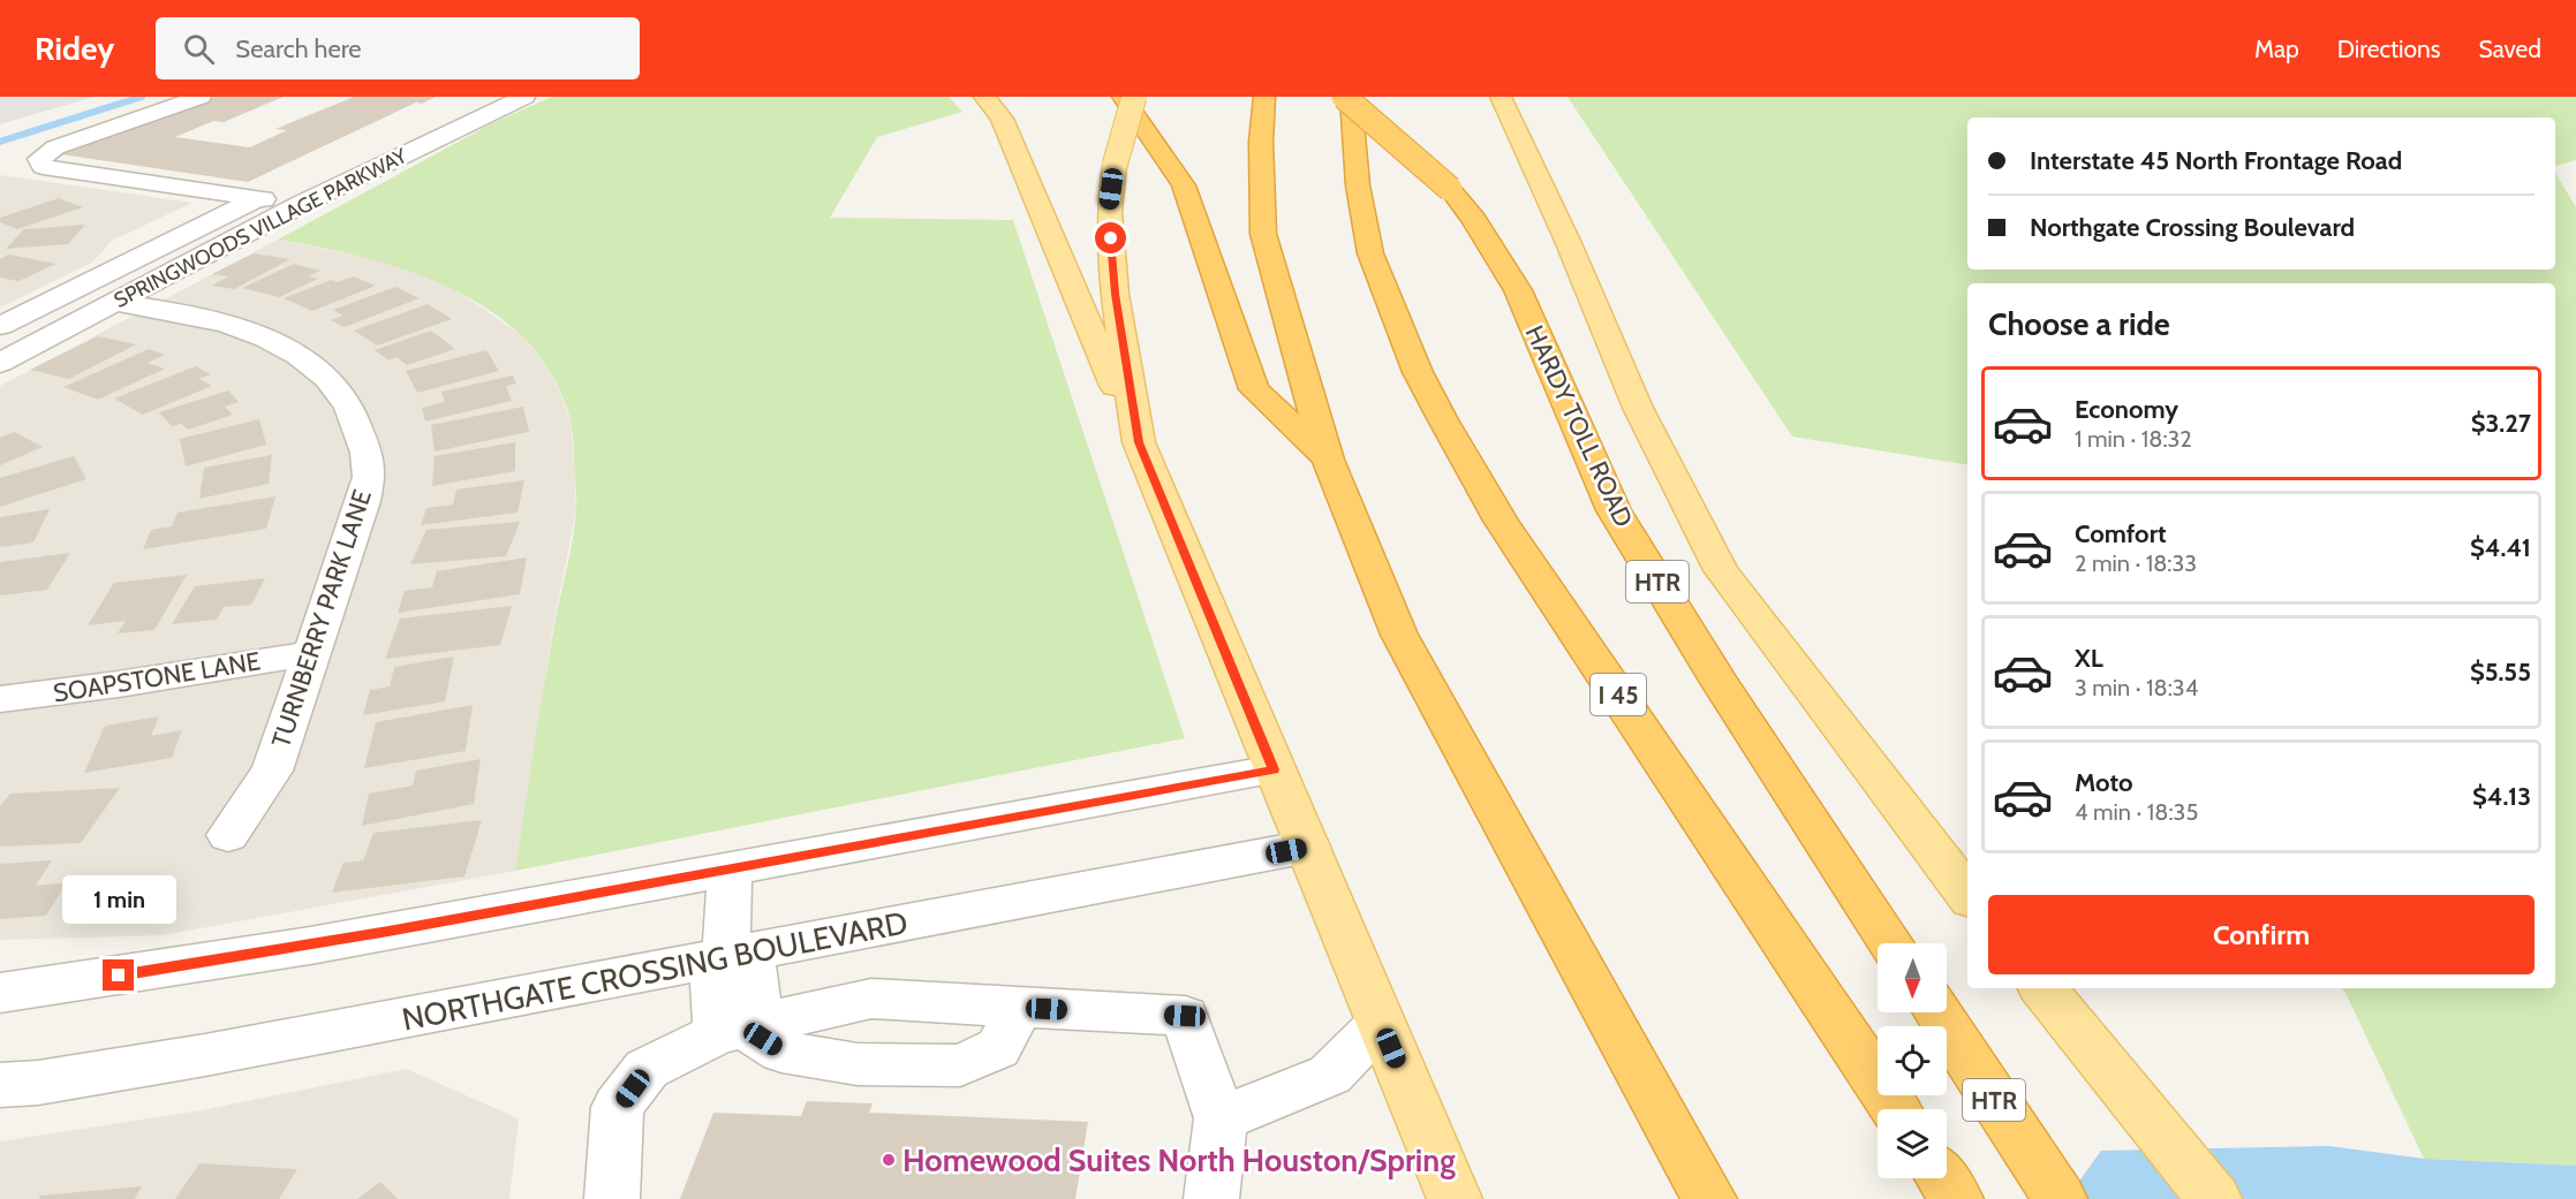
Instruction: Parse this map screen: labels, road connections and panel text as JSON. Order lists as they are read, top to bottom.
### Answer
{
  "streets": {
    "highway": ["HARDY TOLL ROAD", "HTR", "I 45"],
    "street": [
      "SPRINGWOODS VILLAGE PARKWAY",
      "TURNBERRY PARK LANE",
      "SOAPSTONE LANE",
      "NORTHGATE CROSSING BOULEVARD"
    ]
  },
  "crossings": [
    ["SPRINGWOODS VILLAGE PARKWAY", "TURNBERRY PARK LANE"],
    ["TURNBERRY PARK LANE", "SOAPSTONE LANE"]
  ],
  "places": ["Homewood Suites North Houston/Spring"],
  "north": "bottom",
  "page": {
    "header": "Ridey",
    "search": "Search here",
    "nav": ["Map", "Directions", "Saved"],
    "banner": ["Interstate 45 North Frontage Road", "Northgate Crossing Boulevard"],
    "heading": "Choose a ride",
    "list": [
      {
        "name": "Economy",
        "note": "1 min · 18:32",
        "value": "$3.27"
      },
      {
        "name": "Comfort",
        "note": "2 min · 18:33",
        "value": "$4.41"
      },
      {
        "name": "XL",
        "note": "3 min · 18:34",
        "value": "$5.55"
      },
      {
        "name": "Moto",
        "note": "4 min · 18:35",
        "value": "$4.13"
      }
    ],
    "bubble": "1 min",
    "buttons": "Confirm"
  }
}
